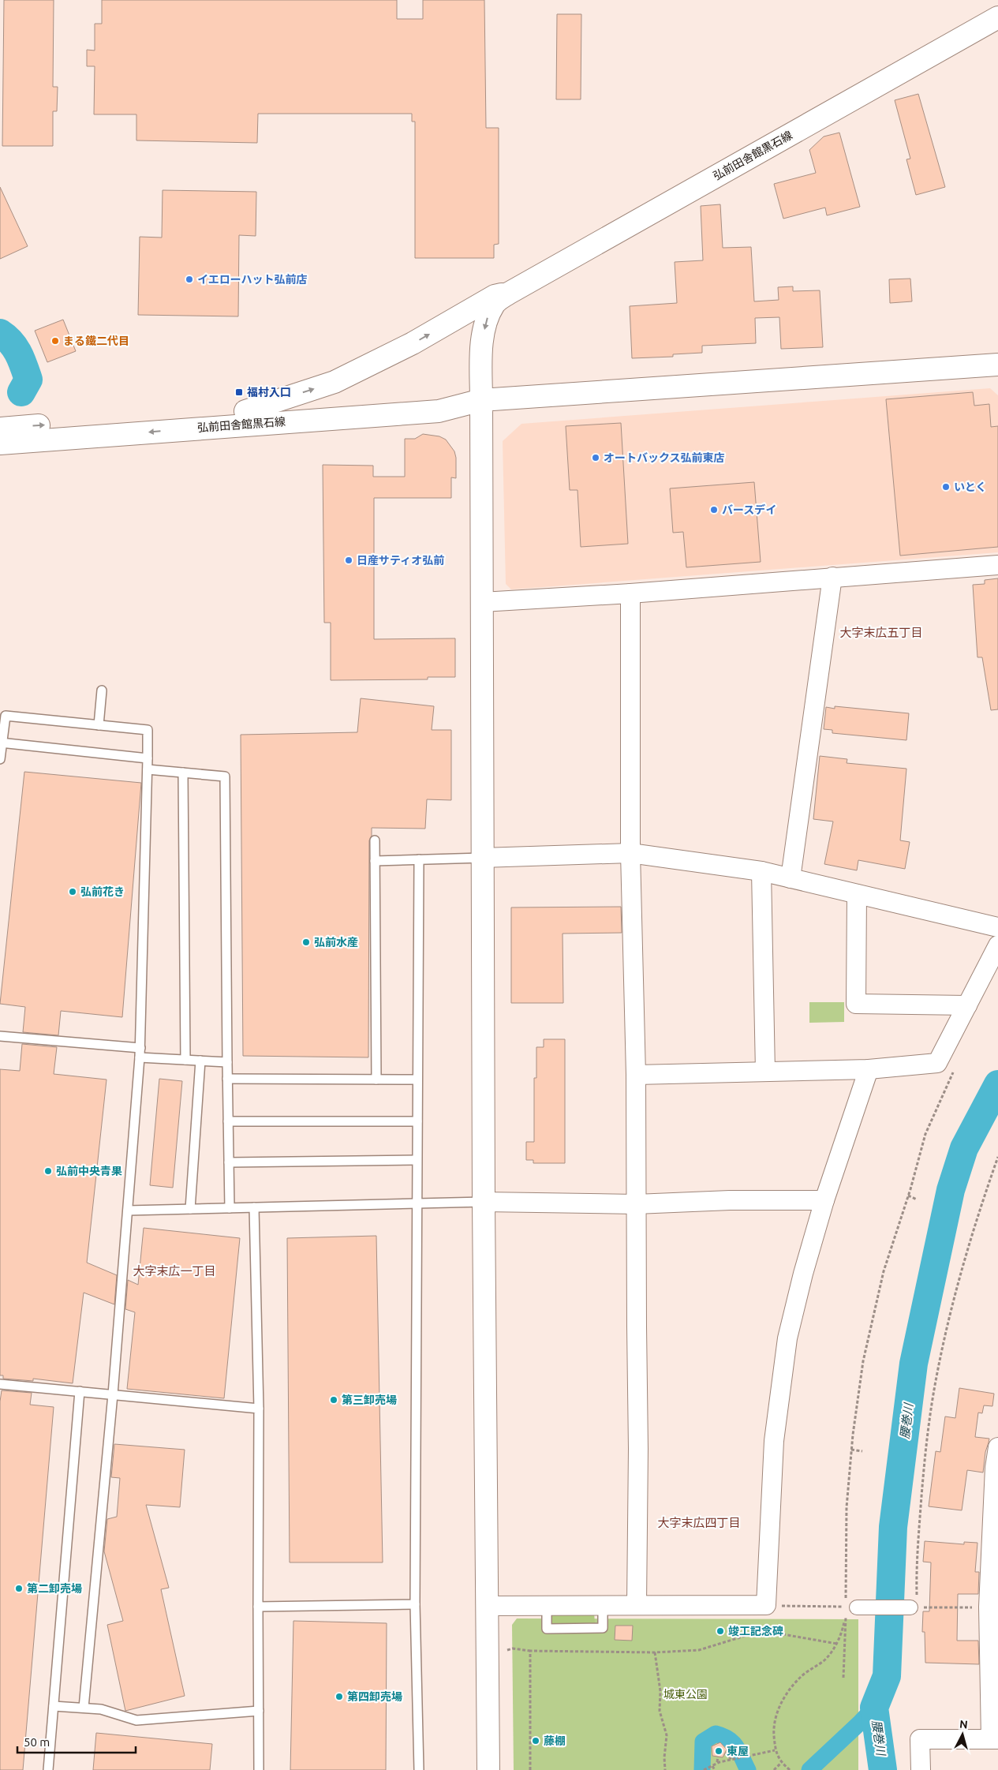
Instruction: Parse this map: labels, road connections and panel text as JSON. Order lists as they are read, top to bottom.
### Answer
{
  "streets": {
    "main road": ["弘前田舎館黒石線"]
  },
  "districts": ["大字末広五丁目", "大字末広一丁目", "大字末広四丁目"],
  "water": ["腰巻川"],
  "parks": ["城東公園"],
  "places": {
    "other": [
      "イエローハット弘前店",
      "まる鐵二代目",
      "オートバックス弘前東店",
      "いとく",
      "バースデイ",
      "日産サティオ弘前",
      "弘前花き",
      "弘前水産",
      "弘前中央青果",
      "第三卸売場",
      "第二卸売場",
      "竣工記念碑",
      "第四卸売場",
      "藤棚",
      "東屋"
    ],
    "transit": ["福村入口"]
  },
  "scale_bar": "50 m",
  "north": "top"
}
